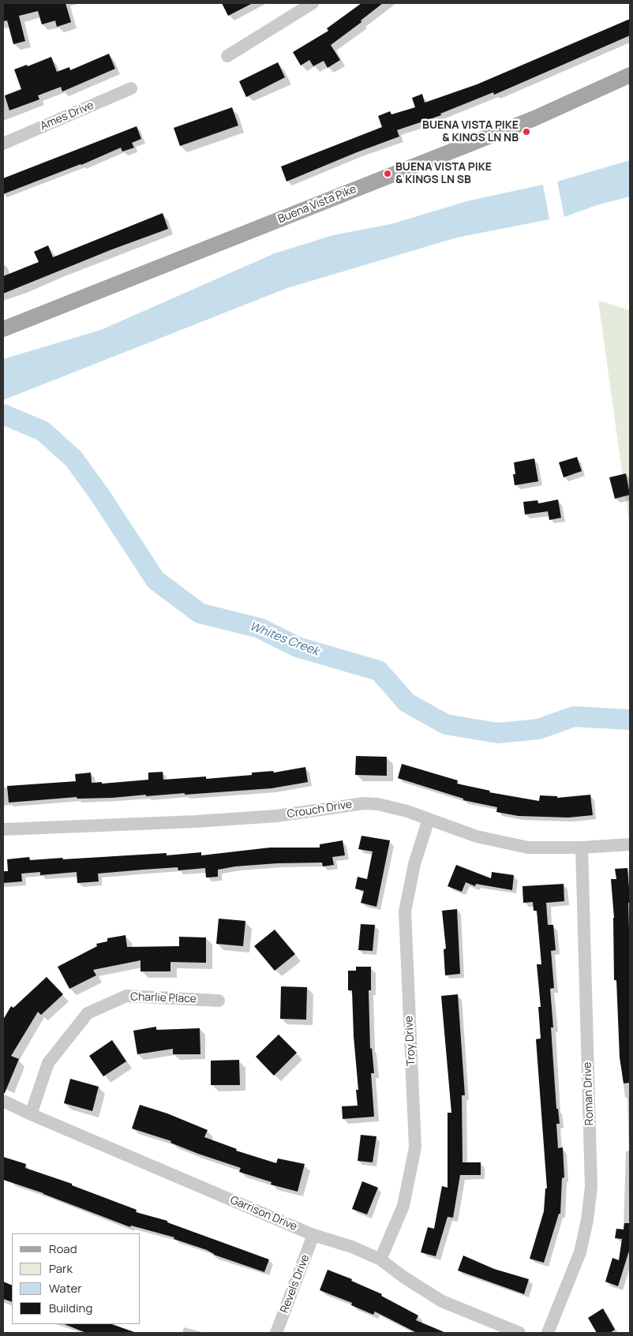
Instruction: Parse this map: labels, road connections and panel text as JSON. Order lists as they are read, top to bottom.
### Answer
{
  "streets": {
    "main road": ["Buena Vista Pike"],
    "street": [
      "Ames Drive",
      "Crouch Drive",
      "Charlie Place",
      "Troy Drive",
      "Roman Drive",
      "Garrison Drive",
      "Revels Drive"
    ]
  },
  "crossings": [
    ["Crouch Drive", "Troy Drive"],
    ["Crouch Drive", "Roman Drive"],
    ["Charlie Place", "Garrison Drive"],
    ["Troy Drive", "Garrison Drive"],
    ["Garrison Drive", "Revels Drive"]
  ],
  "water": ["Whites Creek"],
  "places": ["BUENA VISTA PIKE & KINGS LN NB", "BUENA VISTA PIKE & KINGS LN SB"],
  "legend": [
    "Road",
    "Park",
    "Water",
    "Building"
  ]
}
